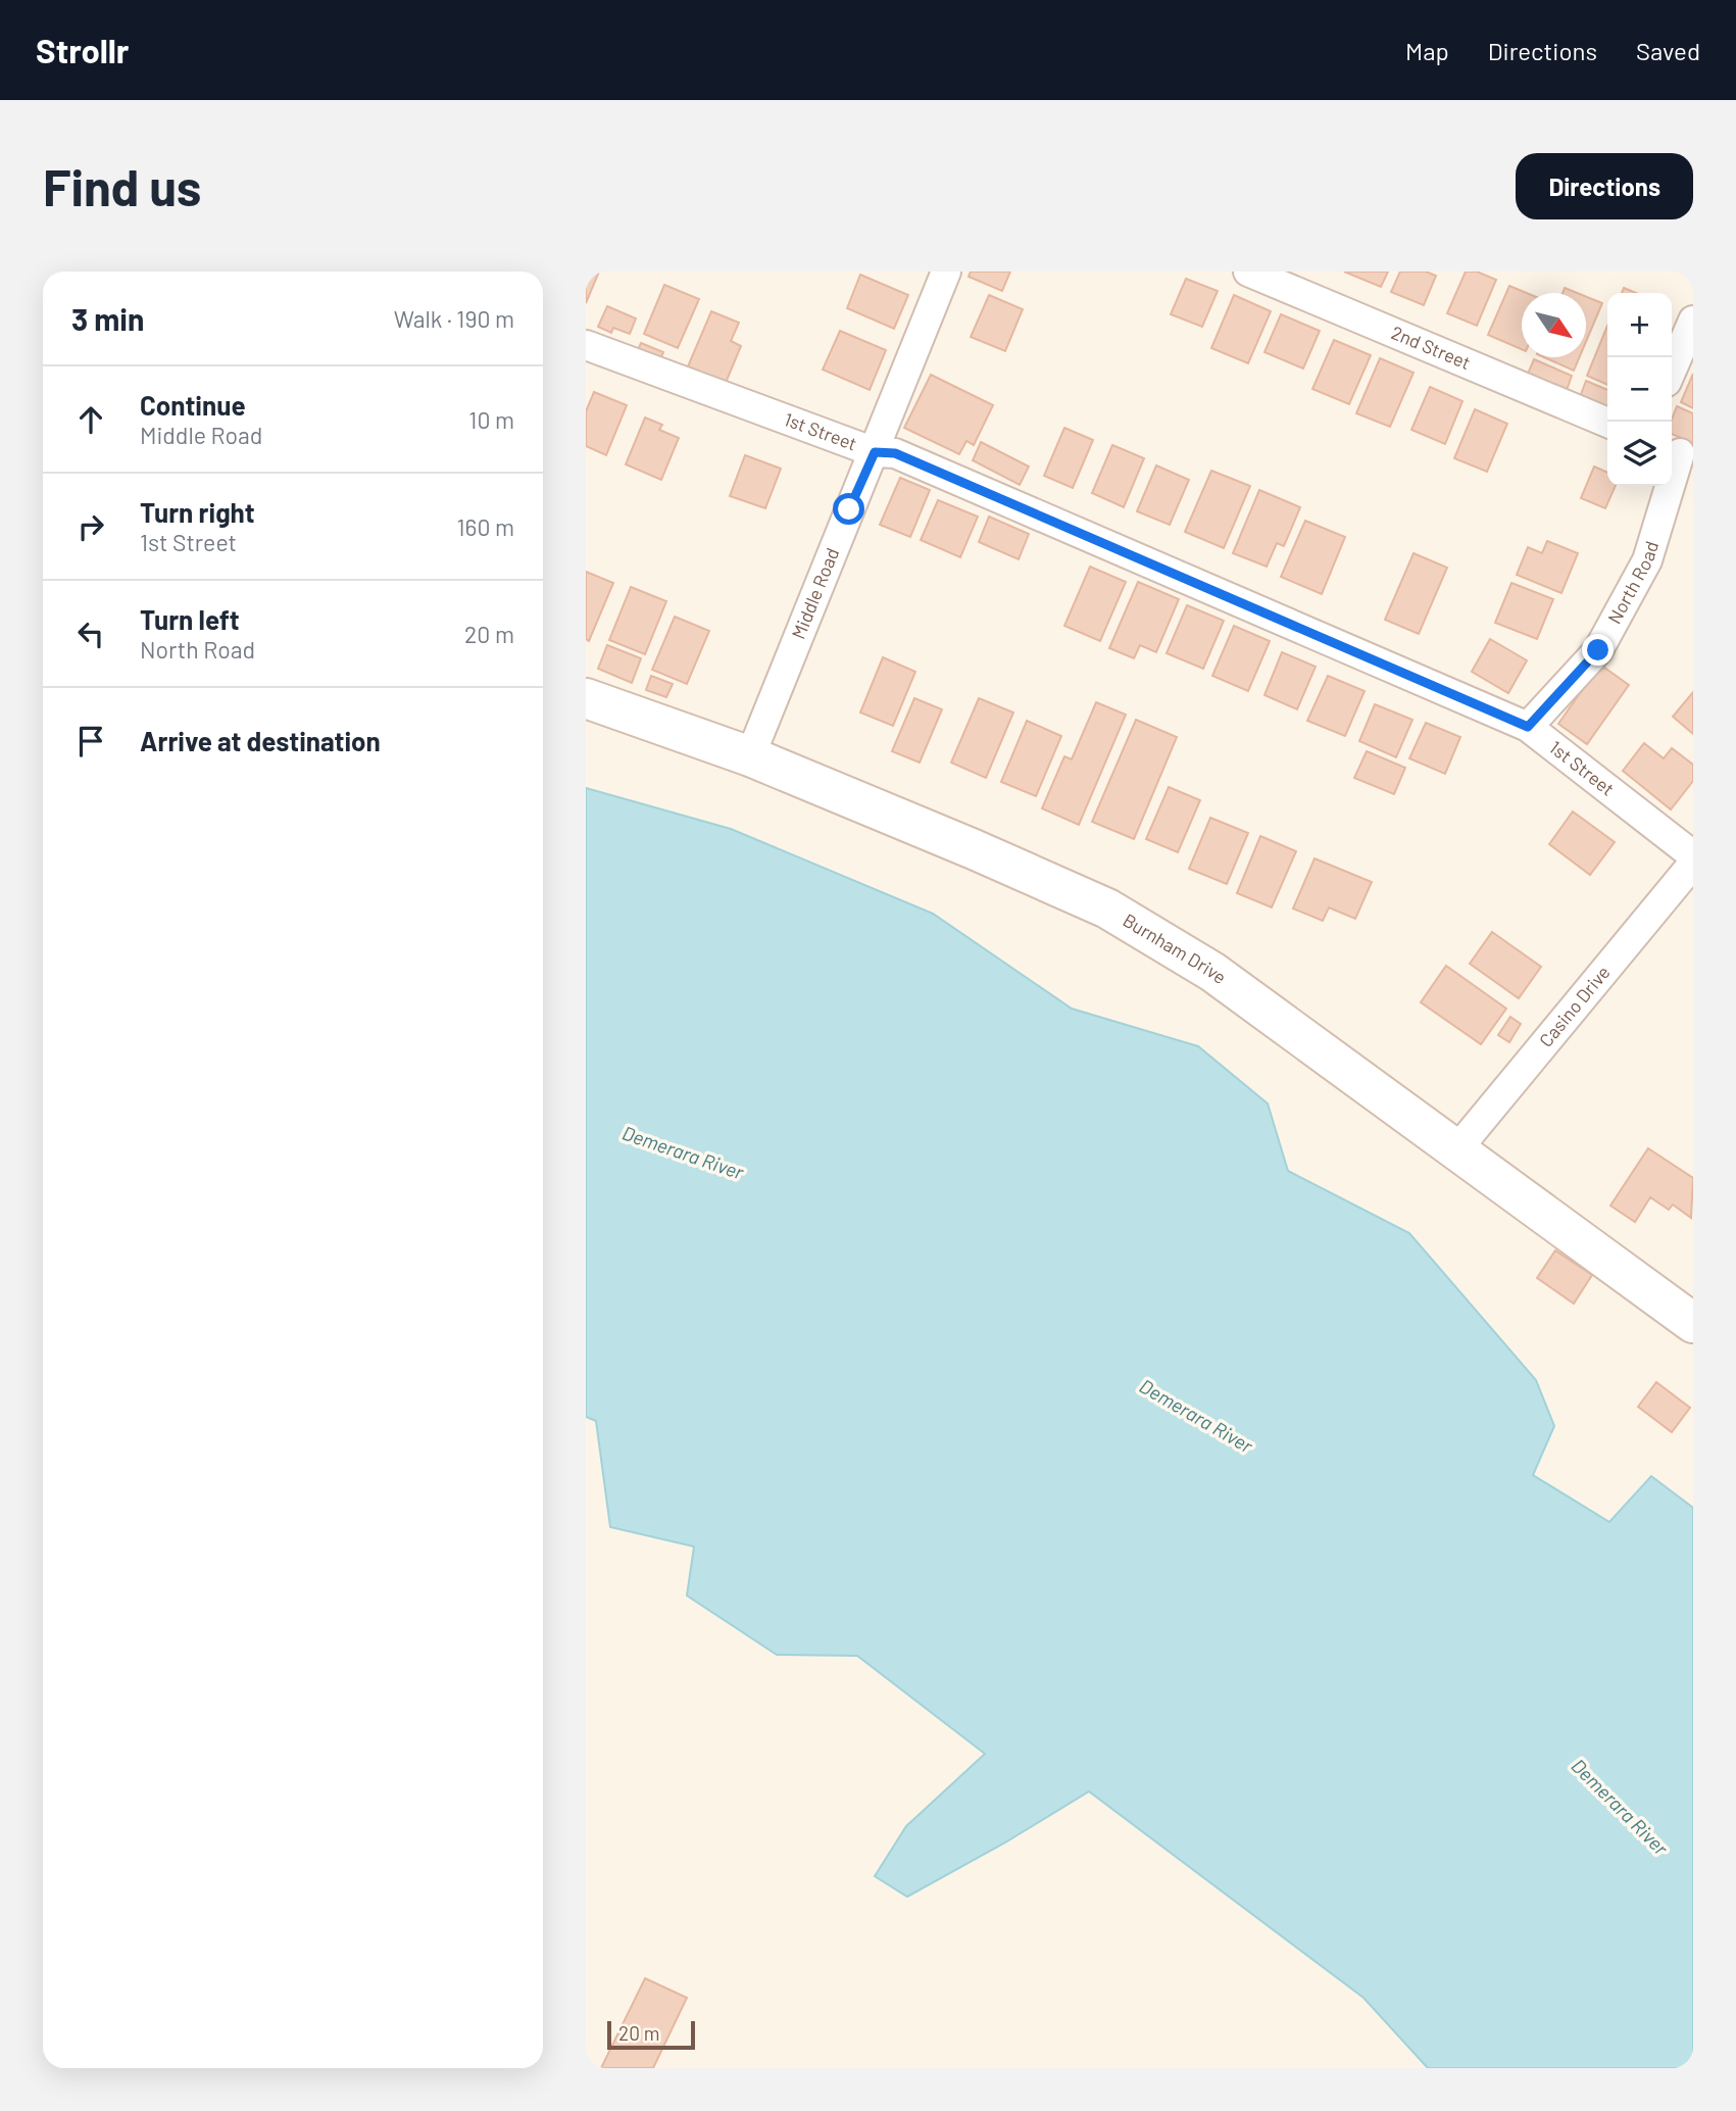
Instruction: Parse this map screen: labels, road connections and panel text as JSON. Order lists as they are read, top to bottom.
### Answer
{
  "streets": {
    "street": [
      "2nd Street",
      "1st Street",
      "North Road",
      "Middle Road",
      "Burnham Drive",
      "Casino Drive"
    ]
  },
  "crossings": [
    ["1st Street", "North Road"],
    ["1st Street", "Middle Road"],
    ["Middle Road", "Burnham Drive"],
    ["Burnham Drive", "Casino Drive"]
  ],
  "water": ["Demerara River"],
  "scale_bar": "20 m",
  "north": "bottom right",
  "page": {
    "header": "Strollr",
    "nav": ["Map", "Directions", "Saved"],
    "buttons": "Directions",
    "title": "Find us",
    "heading": ["3 min", "Walk · 190 m"],
    "map_buttons": ["+", "−"],
    "list": [
      ["Continue", "Middle Road", "10 m"],
      ["Turn right", "1st Street", "160 m"],
      ["Turn left", "North Road", "20 m"],
      "Arrive at destination"
    ],
    "scale": "20 m"
  }
}
